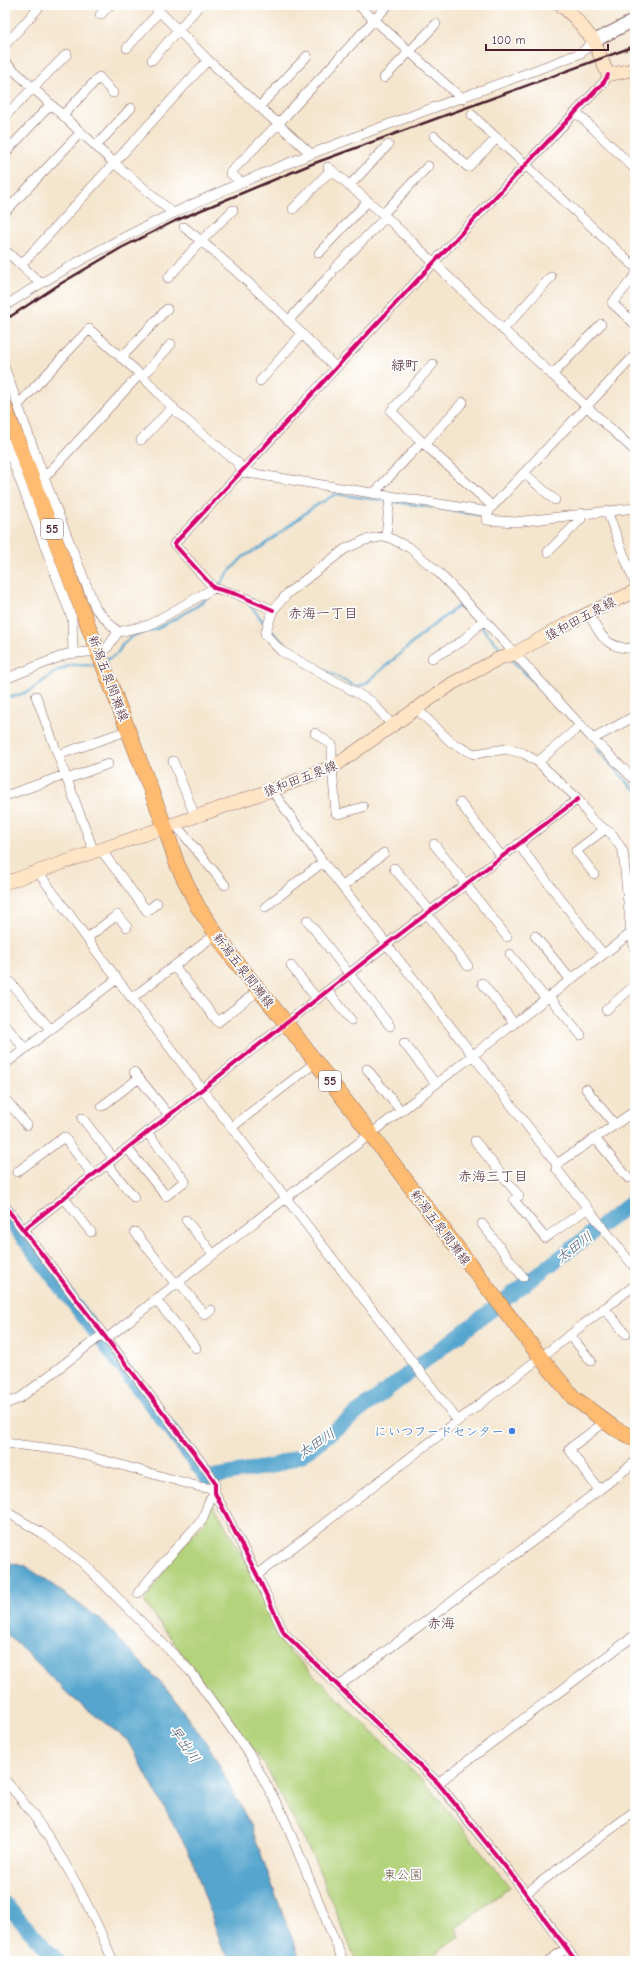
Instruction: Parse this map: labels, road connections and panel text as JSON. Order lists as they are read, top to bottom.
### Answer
{
  "streets": {
    "main road": ["55", "猿和田五泉線", "新潟五泉間瀬線"]
  },
  "crossings": [
    ["猿和田五泉線", "新潟五泉間瀬線"]
  ],
  "districts": [
    "緑町",
    "赤海一丁目",
    "赤海三丁目",
    "赤海"
  ],
  "water": ["太田川", "早出川"],
  "parks": ["東公園"],
  "places": ["にいつフードセンター"],
  "scale_bar": "100 m"
}
